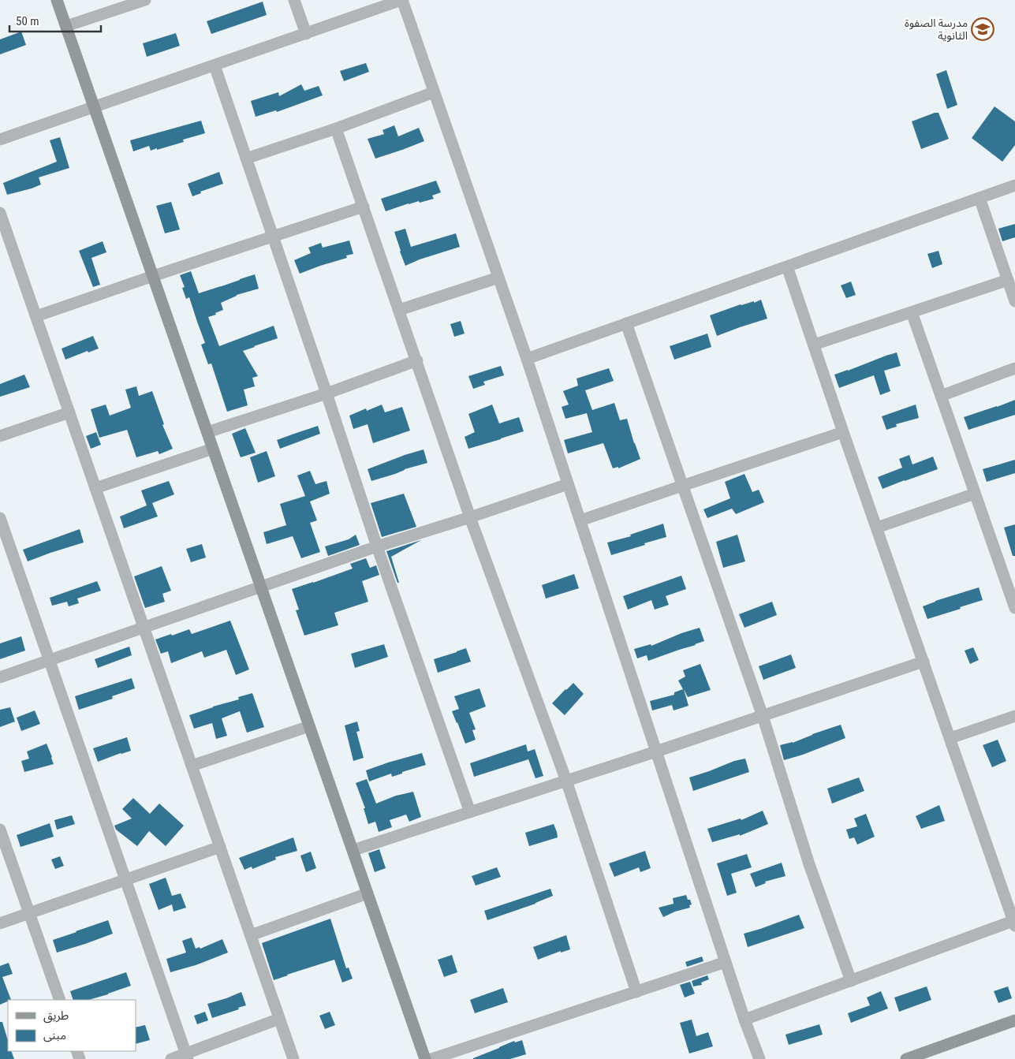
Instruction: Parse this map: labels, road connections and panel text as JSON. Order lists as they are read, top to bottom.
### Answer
{
  "places": {
    "school or university": ["مدرسة الصفوة الثانوية"]
  },
  "legend": ["طريق", "مبنى"],
  "scale_bar": "50 m"
}
